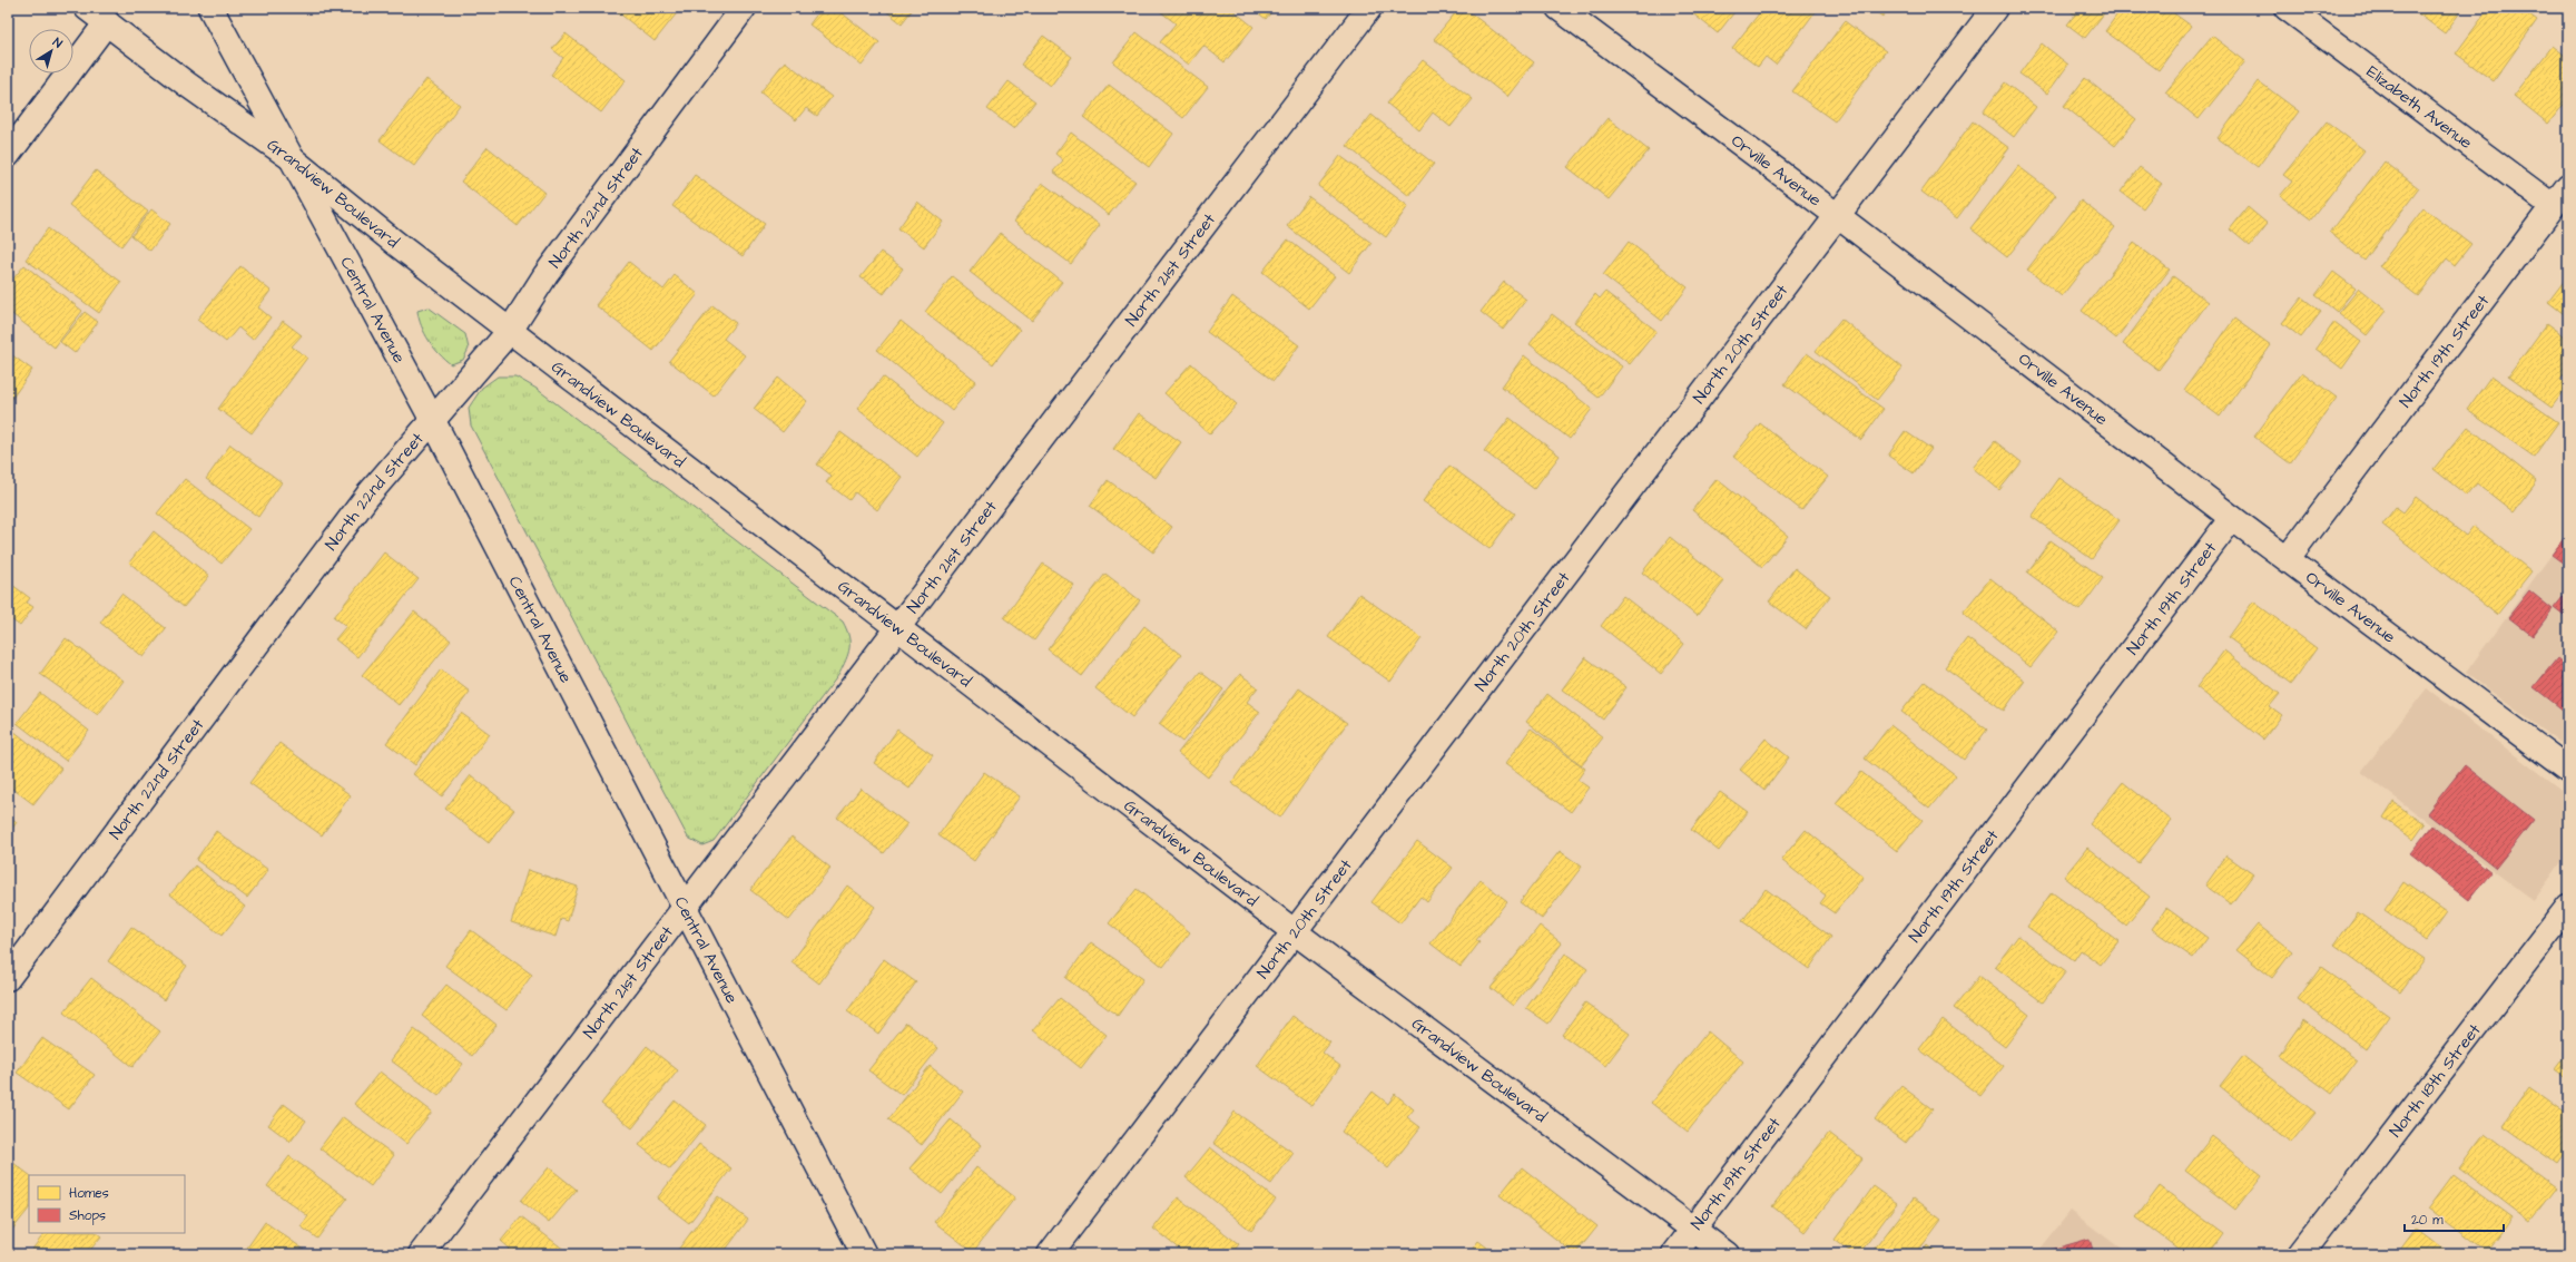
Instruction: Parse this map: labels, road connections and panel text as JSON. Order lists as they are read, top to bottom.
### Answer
{
  "streets": {
    "street": [
      "Elizabeth Avenue",
      "Orville Avenue",
      "Grandview Boulevard",
      "North 22nd Street",
      "North 21st Street",
      "Central Avenue",
      "North 20th Street",
      "North 19th Street",
      "North 18th Street"
    ]
  },
  "crossings": [
    ["Elizabeth Avenue", "North 19th Street"],
    ["Orville Avenue", "North 20th Street"],
    ["Orville Avenue", "North 19th Street"],
    ["Grandview Boulevard", "North 22nd Street"],
    ["Grandview Boulevard", "North 21st Street"],
    ["Grandview Boulevard", "Central Avenue"],
    ["Grandview Boulevard", "North 20th Street"],
    ["Grandview Boulevard", "North 19th Street"],
    ["North 22nd Street", "Central Avenue"],
    ["North 21st Street", "Central Avenue"]
  ],
  "legend": ["Homes", "Shops"],
  "scale_bar": "20 m",
  "north": "top right"
}
